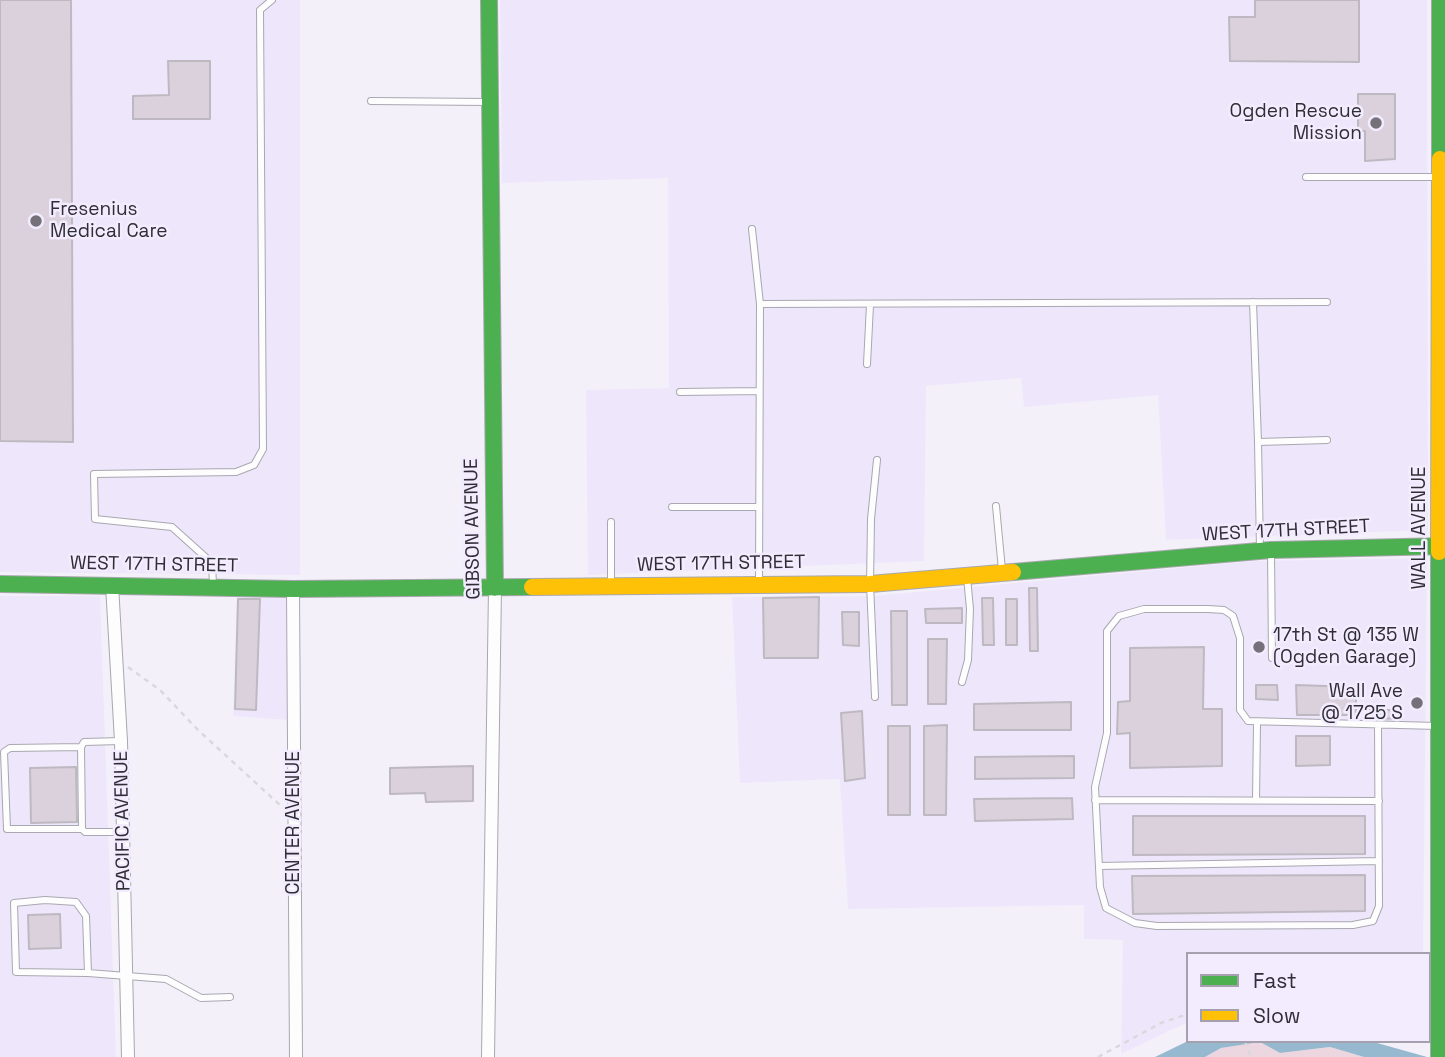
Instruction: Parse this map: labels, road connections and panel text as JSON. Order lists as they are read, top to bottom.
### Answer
{
  "streets": {
    "street": [
      "WALL AVENUE",
      "GIBSON AVENUE",
      "WEST 17TH STREET",
      "PACIFIC AVENUE",
      "CENTER AVENUE"
    ]
  },
  "crossings": [
    ["WALL AVENUE", "WEST 17TH STREET"],
    ["GIBSON AVENUE", "WEST 17TH STREET"],
    ["WEST 17TH STREET", "PACIFIC AVENUE"],
    ["WEST 17TH STREET", "CENTER AVENUE"]
  ],
  "places": [
    "Ogden Rescue Mission",
    "Fresenius Medical Care",
    "17th St @ 135 W (Ogden Garage)",
    "Wall Ave @ 1725 S"
  ],
  "legend": ["Fast", "Slow"]
}
